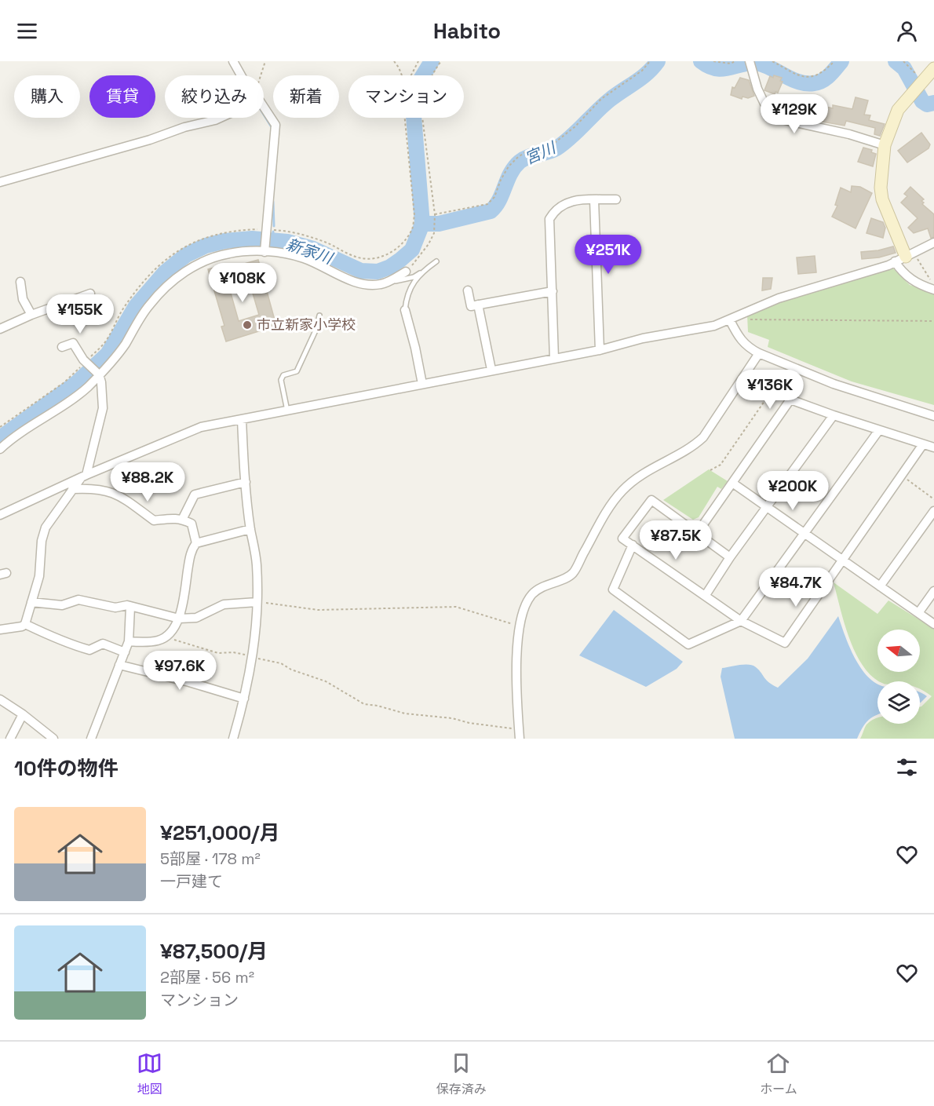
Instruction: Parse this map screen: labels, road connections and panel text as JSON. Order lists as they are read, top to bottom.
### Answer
{
  "water": ["宮川", "新家川"],
  "places": ["市立新家小学校"],
  "north": "left",
  "page": {
    "header": "Habito",
    "chip": [
      "購入",
      "賃貸",
      "絞り込み",
      "新着",
      "マンション"
    ],
    "price": [
      "¥129K",
      "¥251K",
      "¥108K",
      "¥155K",
      "¥136K",
      "¥88.2K",
      "¥200K",
      "¥87.5K",
      "¥84.7K",
      "¥97.6K"
    ],
    "heading": "10件の物件",
    "list": [
      {
        "name": "¥251,000/月",
        "note": "5部屋 · 178 m² · 一戸建て"
      },
      {
        "name": "¥87,500/月",
        "note": "2部屋 · 56 m² · マンション"
      }
    ],
    "tabs": ["地図", "保存済み", "ホーム"]
  }
}
